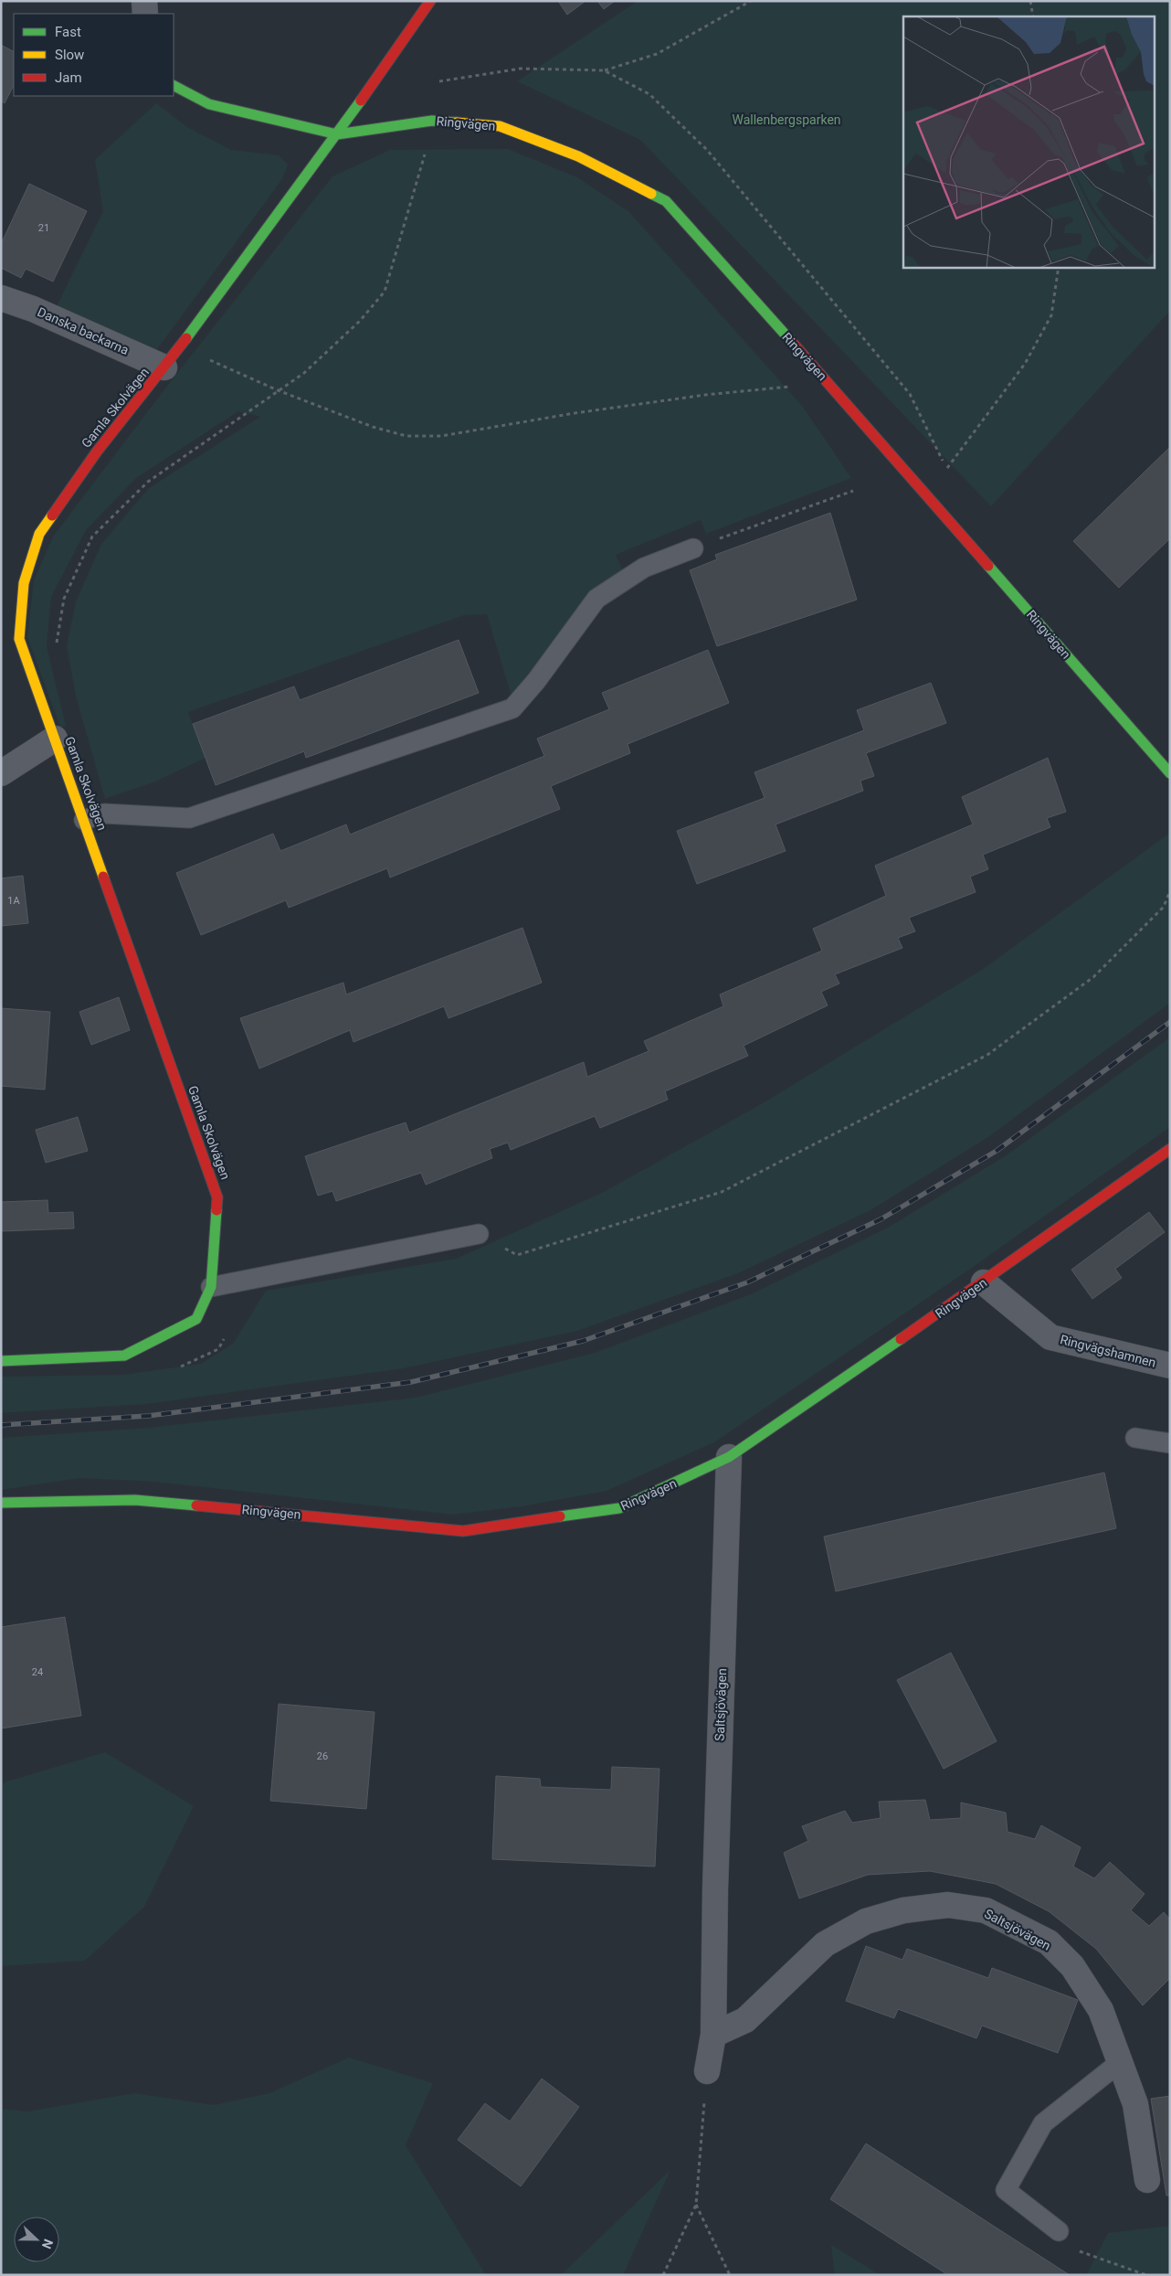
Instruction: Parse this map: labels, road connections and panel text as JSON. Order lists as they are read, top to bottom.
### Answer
{
  "streets": {
    "street": [
      "Ringvägen",
      "Danska backarna",
      "Gamla Skolvägen",
      "Ringvägshamnen",
      "Saltsjövägen"
    ]
  },
  "crossings": [
    ["Ringvägen", "Gamla Skolvägen"],
    ["Ringvägen", "Ringvägshamnen"],
    ["Ringvägen", "Saltsjövägen"],
    ["Danska backarna", "Gamla Skolvägen"]
  ],
  "parks": ["Wallenbergsparken"],
  "house_numbers": [
    "21",
    "1A",
    "24",
    "26"
  ],
  "legend": ["Fast", "Slow", "Jam"],
  "north": "right"
}
